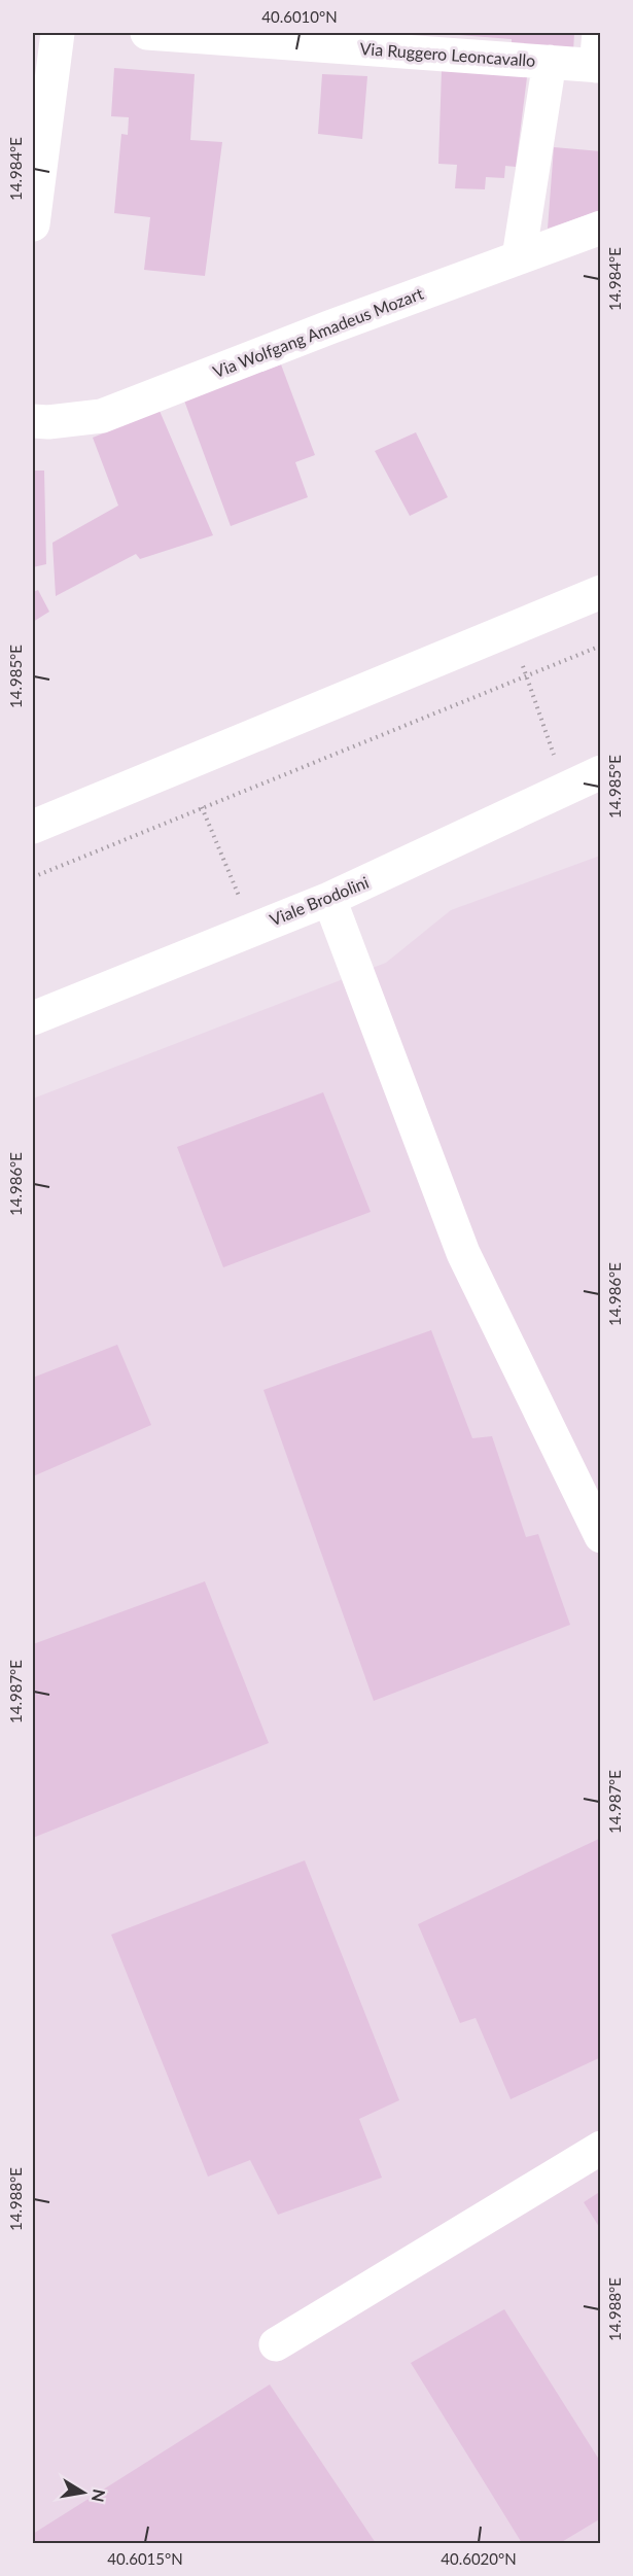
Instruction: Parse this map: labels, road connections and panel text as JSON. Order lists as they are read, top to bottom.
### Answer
{
  "streets": {
    "street": ["Via Ruggero Leoncavallo", "Via Wolfgang Amadeus Mozart", "Viale Brodolini"]
  },
  "north": "right",
  "coordinates": [
    "40.6010°N",
    "14.984°E",
    "14.985°E",
    "14.986°E",
    "14.987°E",
    "14.988°E",
    "40.6015°N",
    "40.6020°N"
  ]
}
